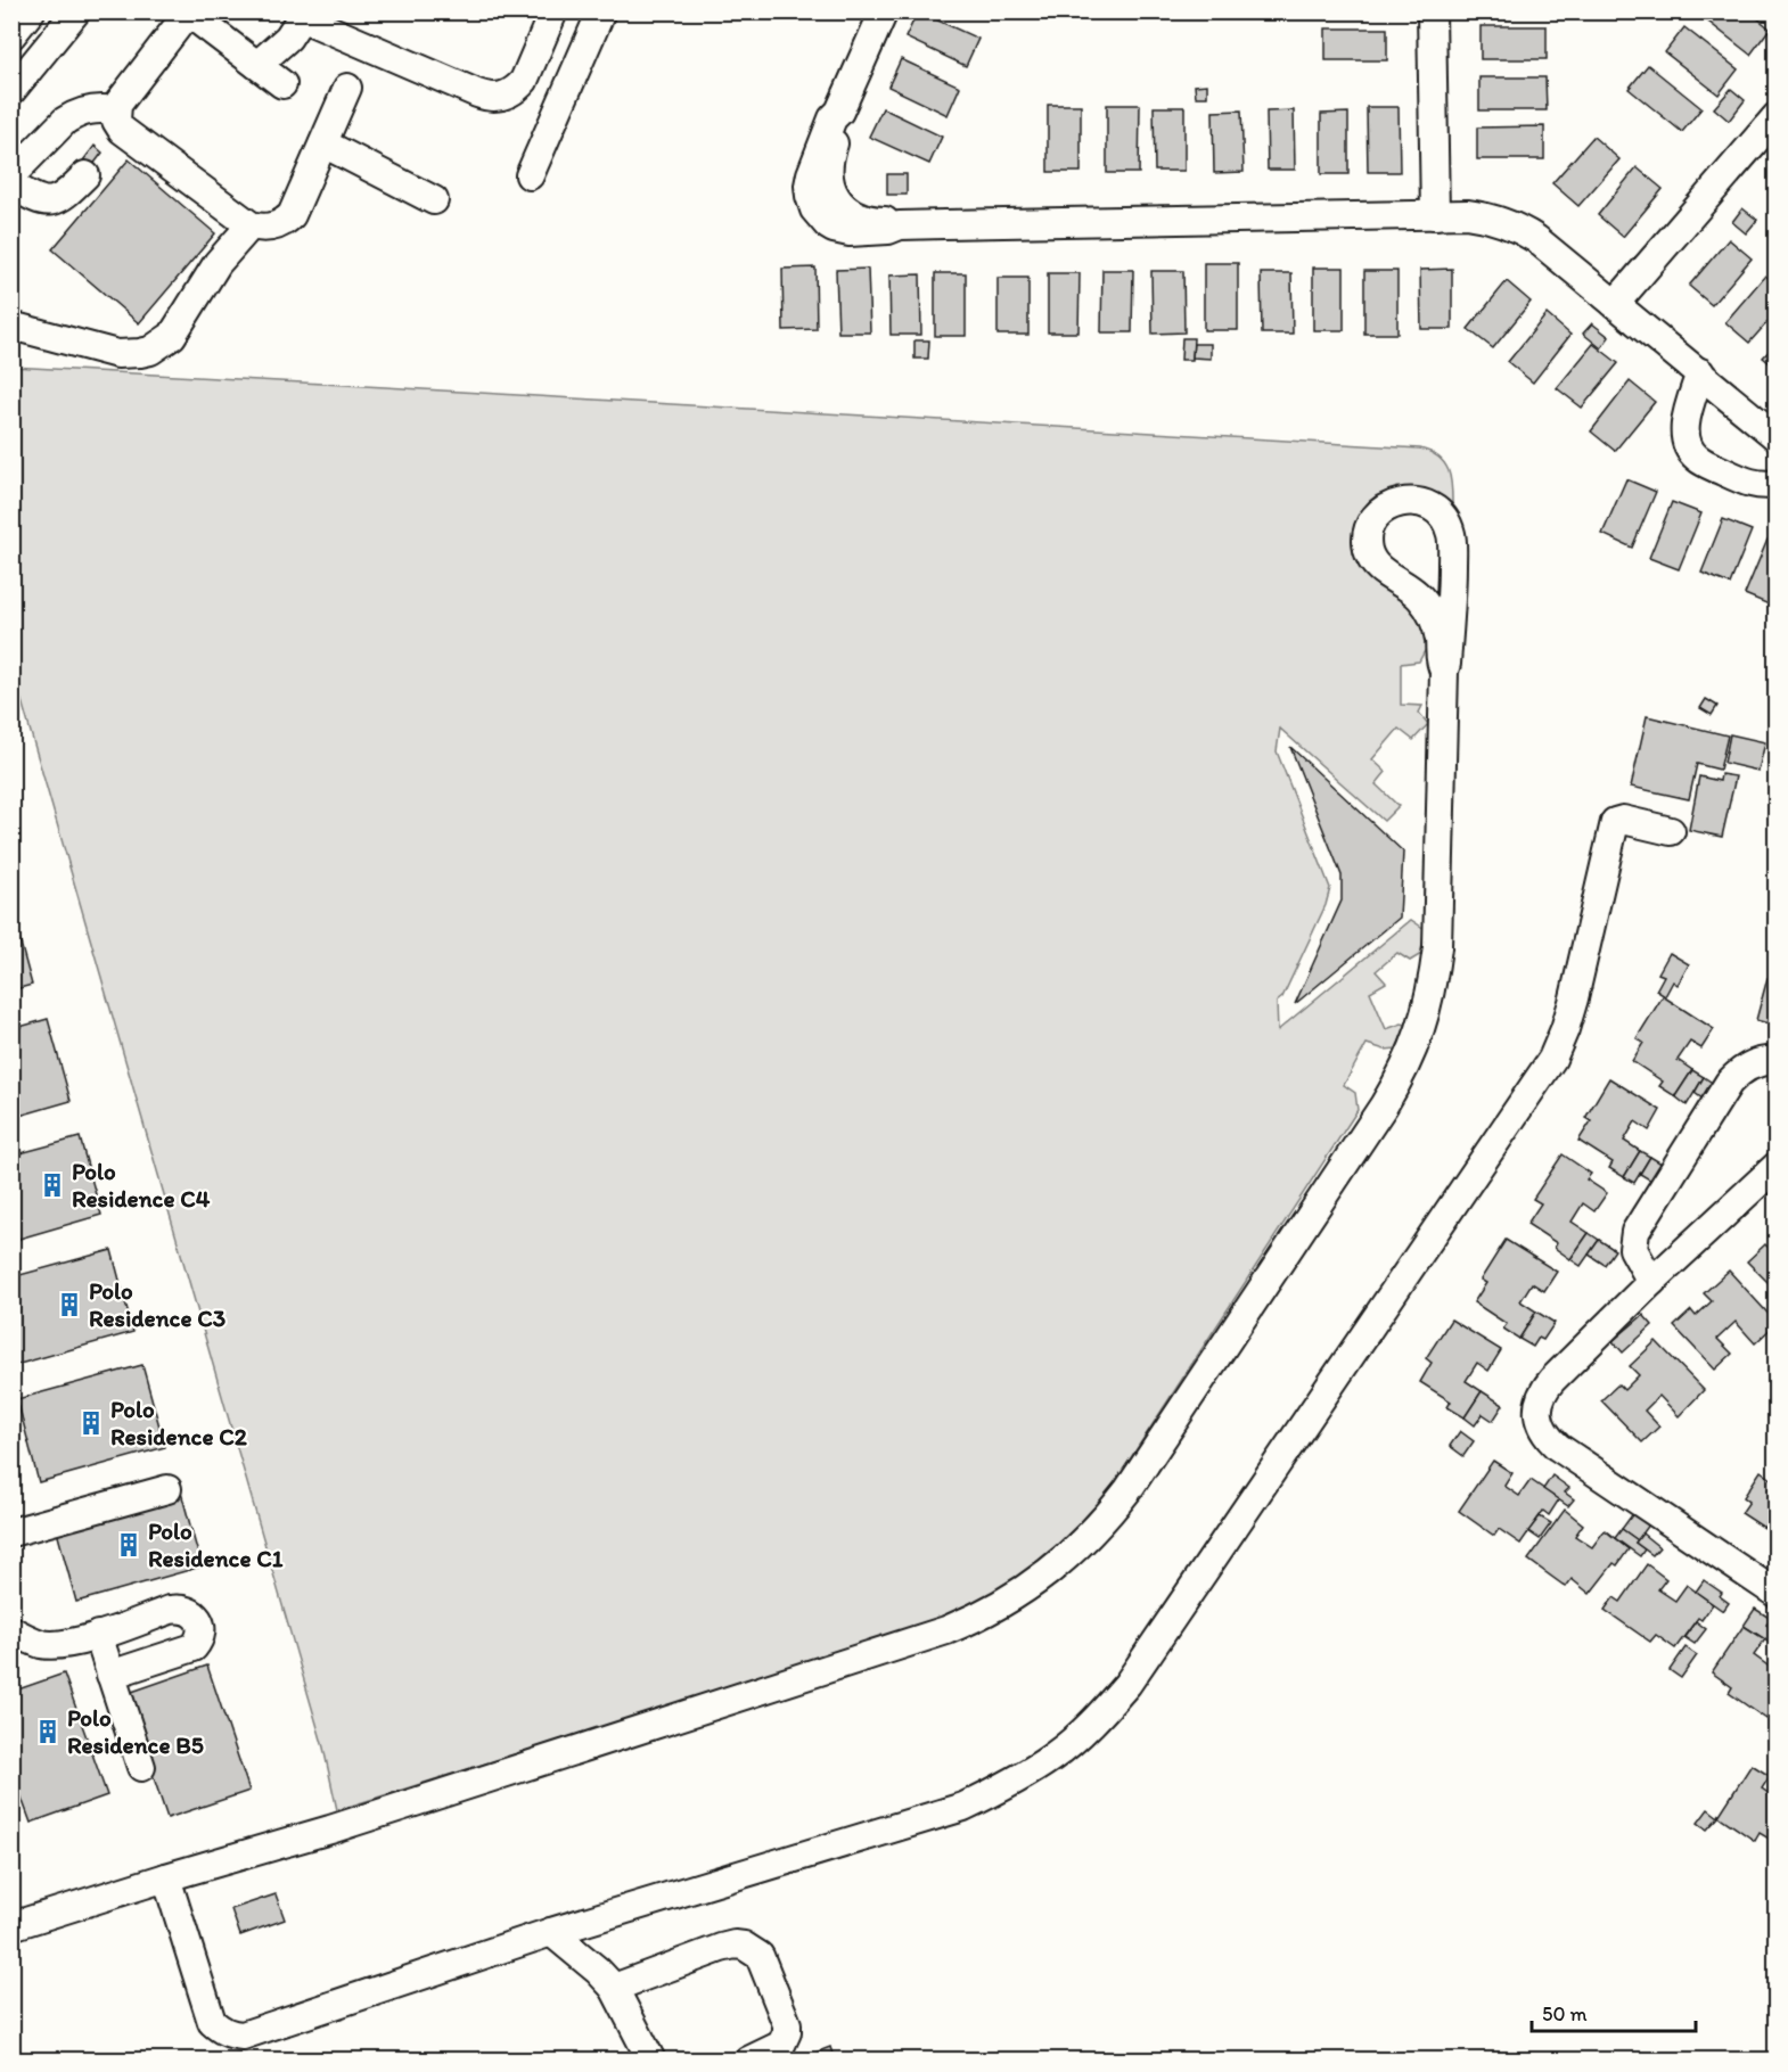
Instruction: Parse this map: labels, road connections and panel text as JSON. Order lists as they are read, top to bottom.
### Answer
{
  "places": {
    "building": [
      "Polo Residence C4",
      "Polo Residence C3",
      "Polo Residence C2",
      "Polo Residence C1",
      "Polo Residence B5"
    ]
  },
  "scale_bar": "50 m"
}
